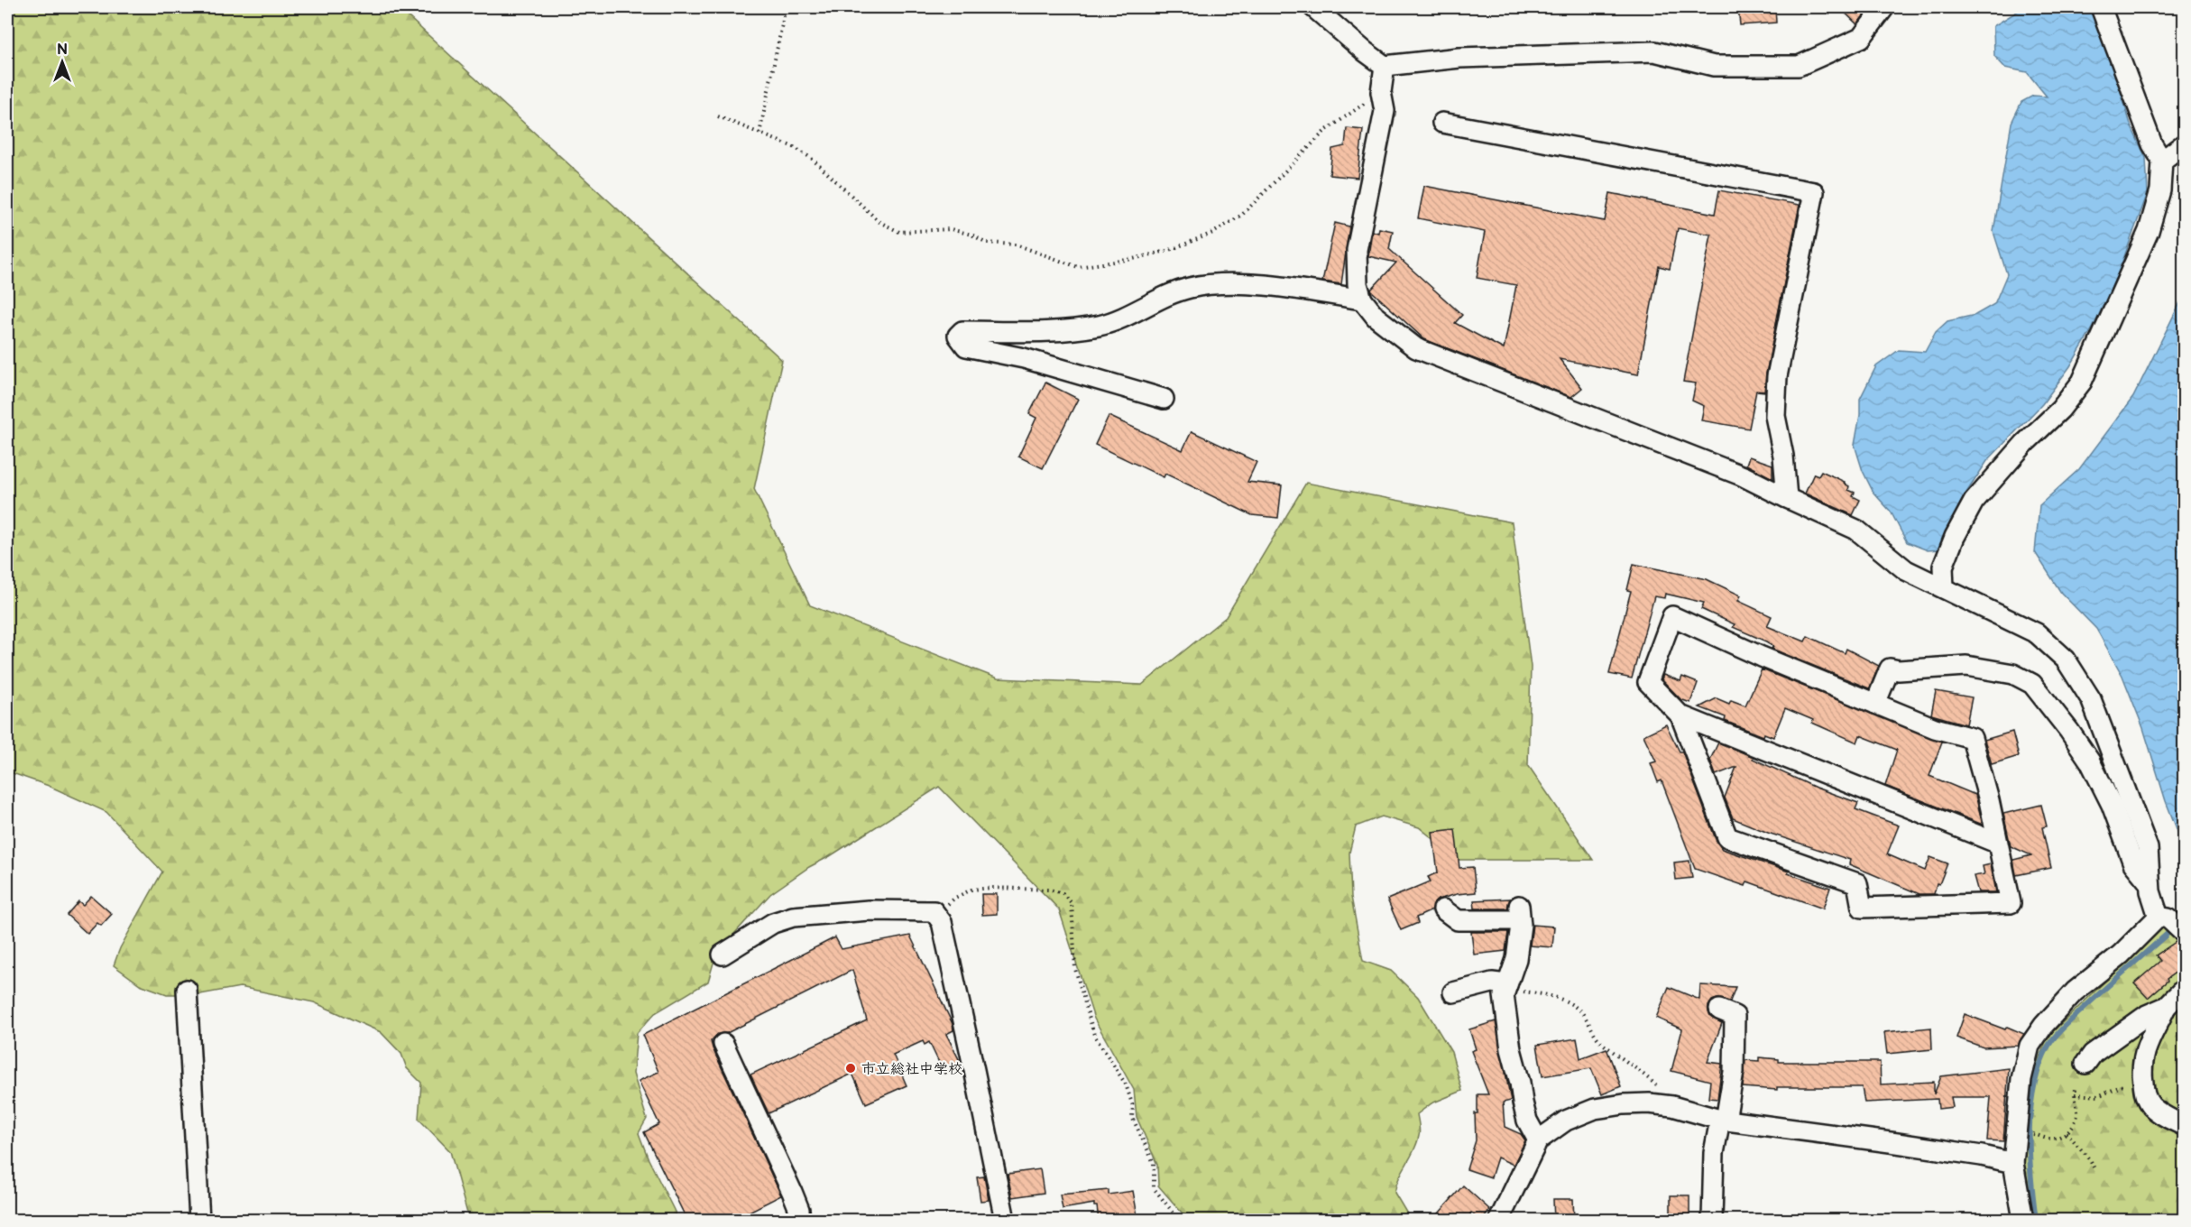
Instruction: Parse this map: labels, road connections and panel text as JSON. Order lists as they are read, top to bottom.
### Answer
{
  "places": ["市立総社中学校"],
  "north": "top"
}
